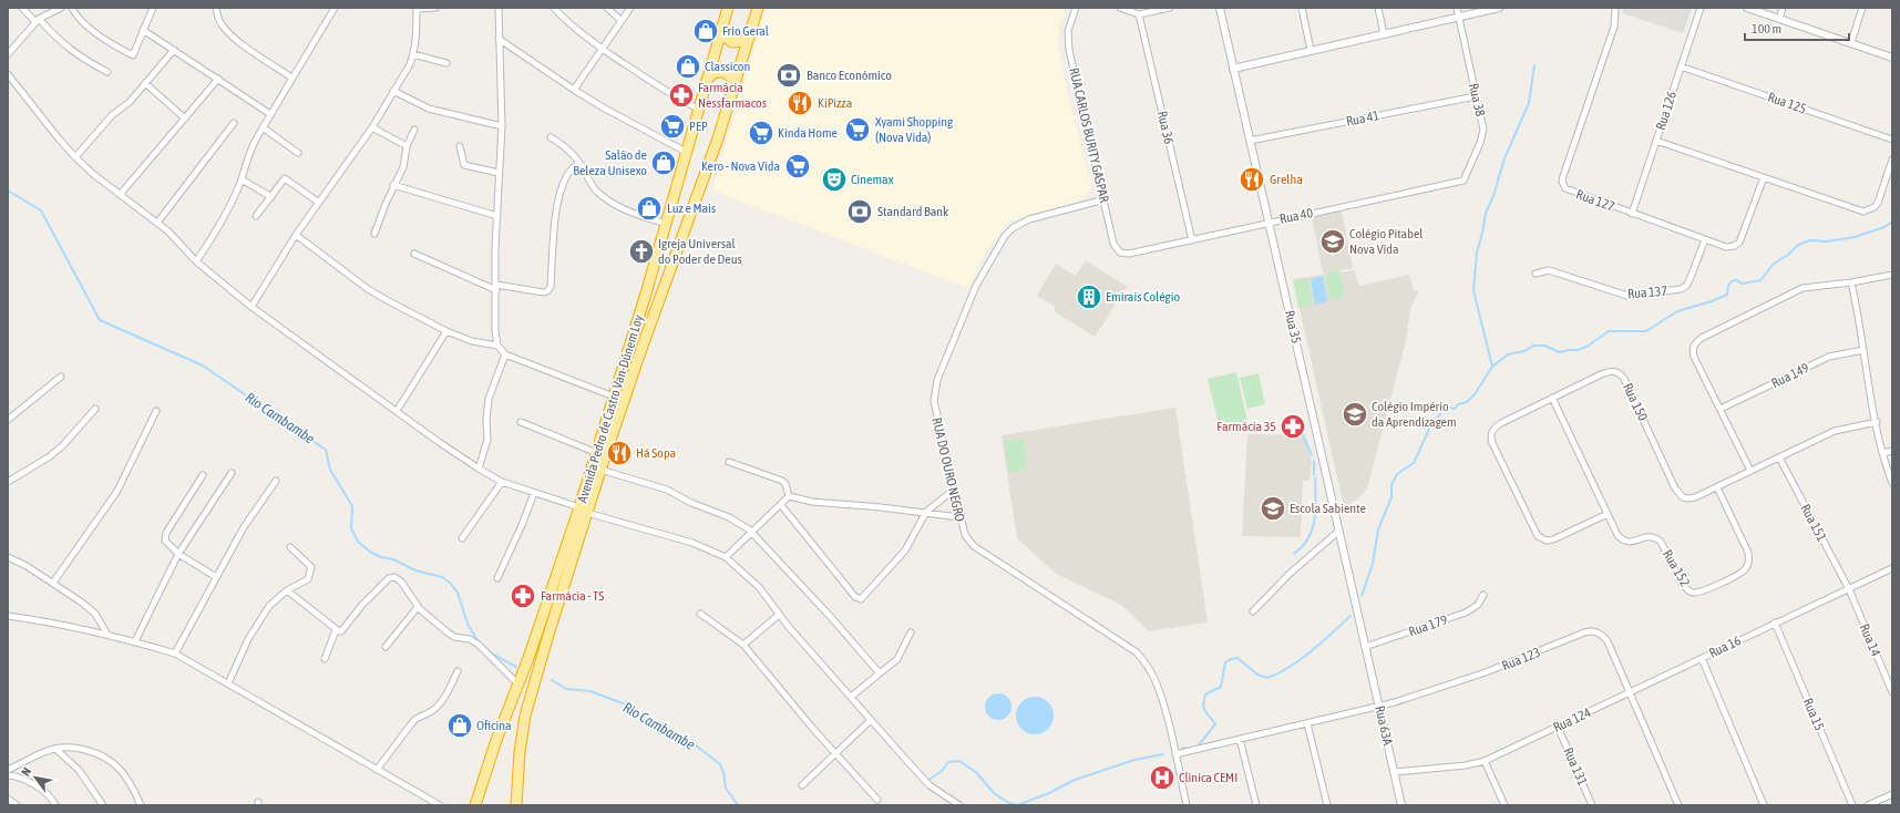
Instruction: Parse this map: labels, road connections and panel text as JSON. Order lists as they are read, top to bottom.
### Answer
{
  "streets": {
    "highway": ["Avenida Pedro de Castro Van-Dúnem Loy"],
    "street": [
      "Rua 38",
      "Rua 125",
      "Rua 126",
      "Rua 41",
      "Rua 36",
      "RUA CARLOS BURITY GASPAR",
      "Rua 127",
      "Rua 40",
      "Rua 137",
      "Rua 35",
      "Rua 149",
      "Rua 150",
      "RUA DO OURO NEGRO",
      "Rua 151",
      "Rua 152",
      "Rua 179",
      "Rua 14",
      "Rua 16",
      "Rua 123",
      "Rua 15",
      "Rua 124",
      "Rua 63A",
      "Rua 131"
    ]
  },
  "crossings": [
    ["Rua 38", "Rua 41"],
    ["Rua 38", "Rua 40"],
    ["Rua 125", "Rua 126"],
    ["Rua 126", "Rua 127"],
    ["Rua 41", "Rua 35"],
    ["Rua 36", "Rua 40"],
    ["RUA CARLOS BURITY GASPAR", "Rua 40"],
    ["RUA CARLOS BURITY GASPAR", "RUA DO OURO NEGRO"],
    ["Rua 127", "Rua 137"],
    ["Rua 40", "Rua 35"],
    ["Rua 35", "Rua 179"],
    ["Rua 35", "Rua 63A"],
    ["Rua 150", "Rua 151"],
    ["Rua 150", "Rua 152"],
    ["RUA DO OURO NEGRO", "Rua 123"],
    ["Rua 151", "Rua 14"],
    ["Rua 151", "Rua 16"],
    ["Rua 179", "Rua 63A"],
    ["Rua 14", "Rua 16"],
    ["Rua 16", "Rua 15"],
    ["Rua 16", "Rua 124"],
    ["Rua 123", "Rua 124"],
    ["Rua 123", "Rua 63A"],
    ["Rua 124", "Rua 63A"],
    ["Rua 124", "Rua 131"]
  ],
  "water": ["Rio Cambambe"],
  "places": {
    "shop": [
      "Frio Geral",
      "Classicon",
      "Salão de Beleza Unisexo",
      "Luz e Mais",
      "Oficina"
    ],
    "bank": ["Banco Económico", "Standard Bank"],
    "pharmacy": ["Farmácia Nessfarmacos", "Farmácia 35", "Farmácia - TS"],
    "restaurant": ["KiPizza", "Grelha", "Há Sopa"],
    "supermarket": [
      "PEP",
      "Xyami Shopping (Nova Vida)",
      "Kinda Home",
      "Kero - Nova Vida"
    ],
    "theatre": ["Cinemax"],
    "school or university": ["Colégio Pitabel Nova Vida", "Colégio Império da Aprendizagem", "Escola Sabiente"],
    "church": ["Igreja Universal do Poder de Deus"],
    "building": ["Emirais Colégio"],
    "hospital": ["Clínica CEMI"]
  },
  "scale_bar": "100 m",
  "north": "top left"
}
